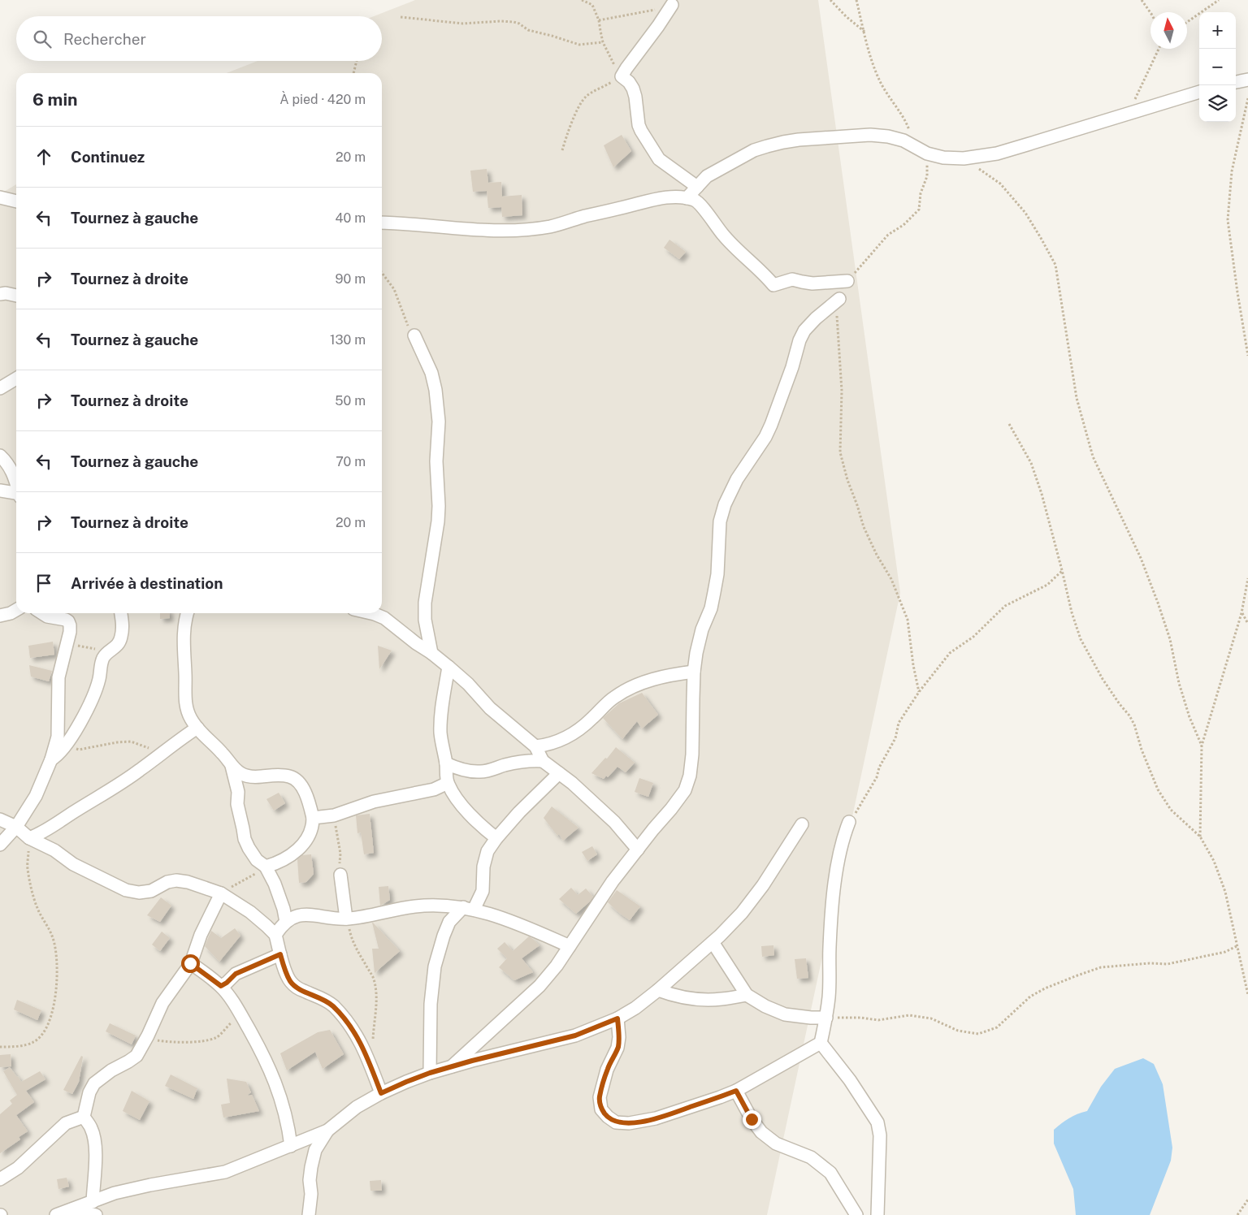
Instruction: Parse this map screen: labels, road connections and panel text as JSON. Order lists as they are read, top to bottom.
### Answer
{
  "north": "top",
  "page": {
    "map_buttons": ["+", "−"],
    "search": "Rechercher",
    "heading": ["6 min", "À pied · 420 m"],
    "list": [
      ["Continuez", "20 m"],
      ["Tournez à gauche", "40 m"],
      ["Tournez à droite", "90 m"],
      ["Tournez à gauche", "130 m"],
      ["Tournez à droite", "50 m"],
      ["Tournez à gauche", "70 m"],
      ["Tournez à droite", "20 m"],
      "Arrivée à destination"
    ]
  }
}
